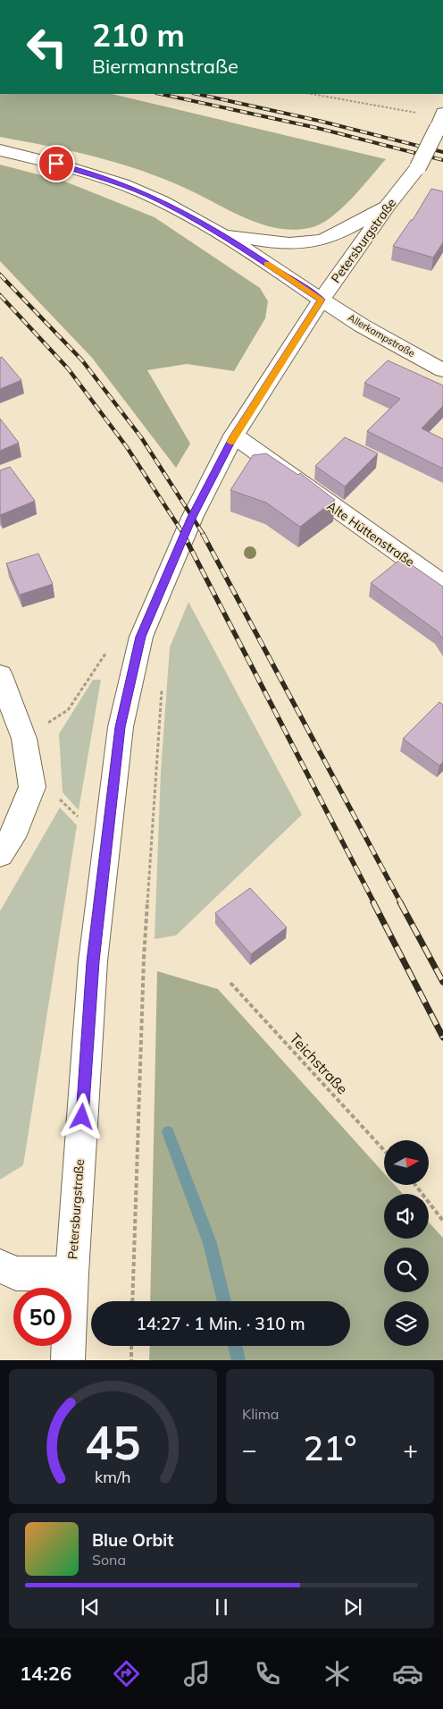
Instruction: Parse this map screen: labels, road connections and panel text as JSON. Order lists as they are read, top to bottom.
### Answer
{
  "streets": {
    "main road": ["Petersburgstraße", "Allerkampstraße", "Alte Hüttenstraße"],
    "path": ["Teichstraße"]
  },
  "crossings": [
    ["Petersburgstraße", "Allerkampstraße"],
    ["Petersburgstraße", "Alte Hüttenstraße"]
  ],
  "north": "right",
  "page": {
    "turn": ["210 m", "Biermannstraße"],
    "limit": "50",
    "trip": "14:27 · 1 Min. · 310 m",
    "tile": "Klima",
    "heat": ["−", "21°", "+"],
    "song": ["Blue Orbit", "Sona"],
    "tabs": "14:26",
    "gauge": ["45", "km/h"]
  }
}
